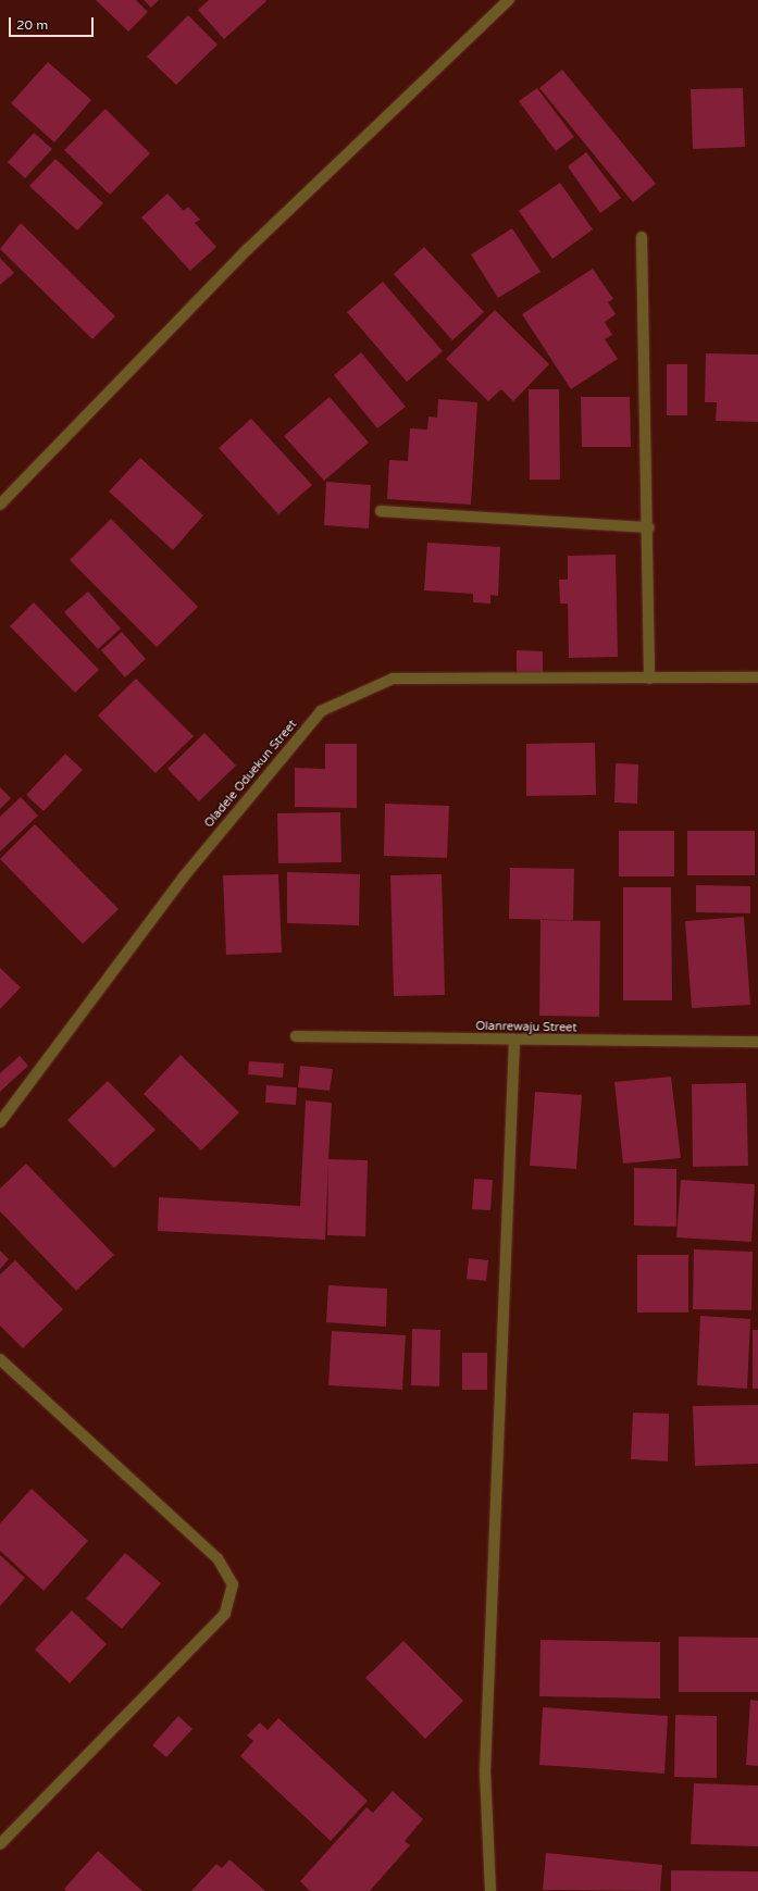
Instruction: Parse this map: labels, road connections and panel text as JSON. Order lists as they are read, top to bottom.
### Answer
{
  "streets": {
    "street": ["Oladele Oduekun Street", "Olanrewaju Street"]
  },
  "scale_bar": "20 m"
}
